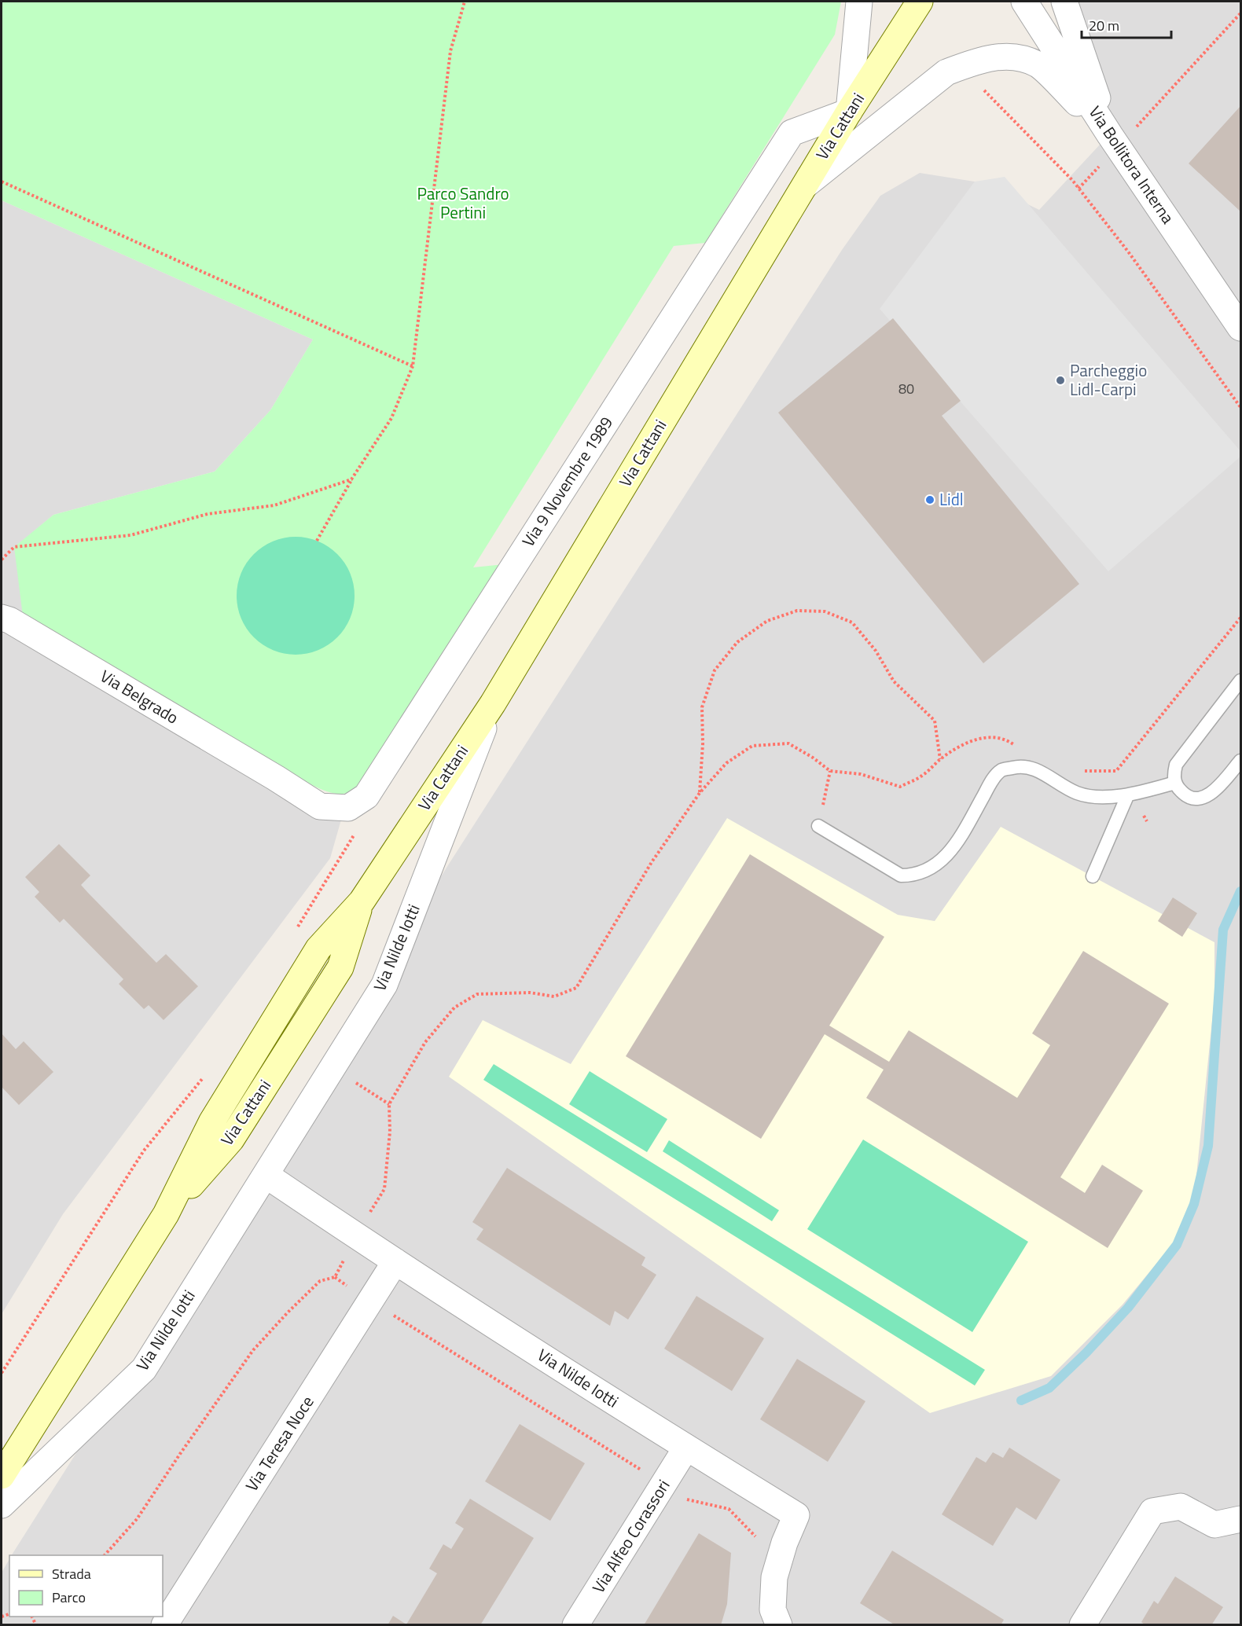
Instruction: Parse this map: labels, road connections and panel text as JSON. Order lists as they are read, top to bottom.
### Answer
{
  "streets": {
    "main road": ["Via Cattani"],
    "street": [
      "Via Bollitora Interna",
      "Via 9 Novembre 1989",
      "Via Belgrado",
      "Via Nilde Iotti",
      "Via Teresa Noce",
      "Via Alfeo Corassori"
    ]
  },
  "crossings": [
    ["Via Cattani", "Via 9 Novembre 1989"],
    ["Via Cattani", "Via Nilde Iotti"],
    ["Via 9 Novembre 1989", "Via Belgrado"],
    ["Via Nilde Iotti", "Via Teresa Noce"],
    ["Via Nilde Iotti", "Via Alfeo Corassori"]
  ],
  "parks": ["Parco Sandro Pertini"],
  "places": ["Parcheggio Lidl-Carpi", "Lidl"],
  "house_numbers": ["80"],
  "legend": ["Strada", "Parco"],
  "scale_bar": "20 m"
}
